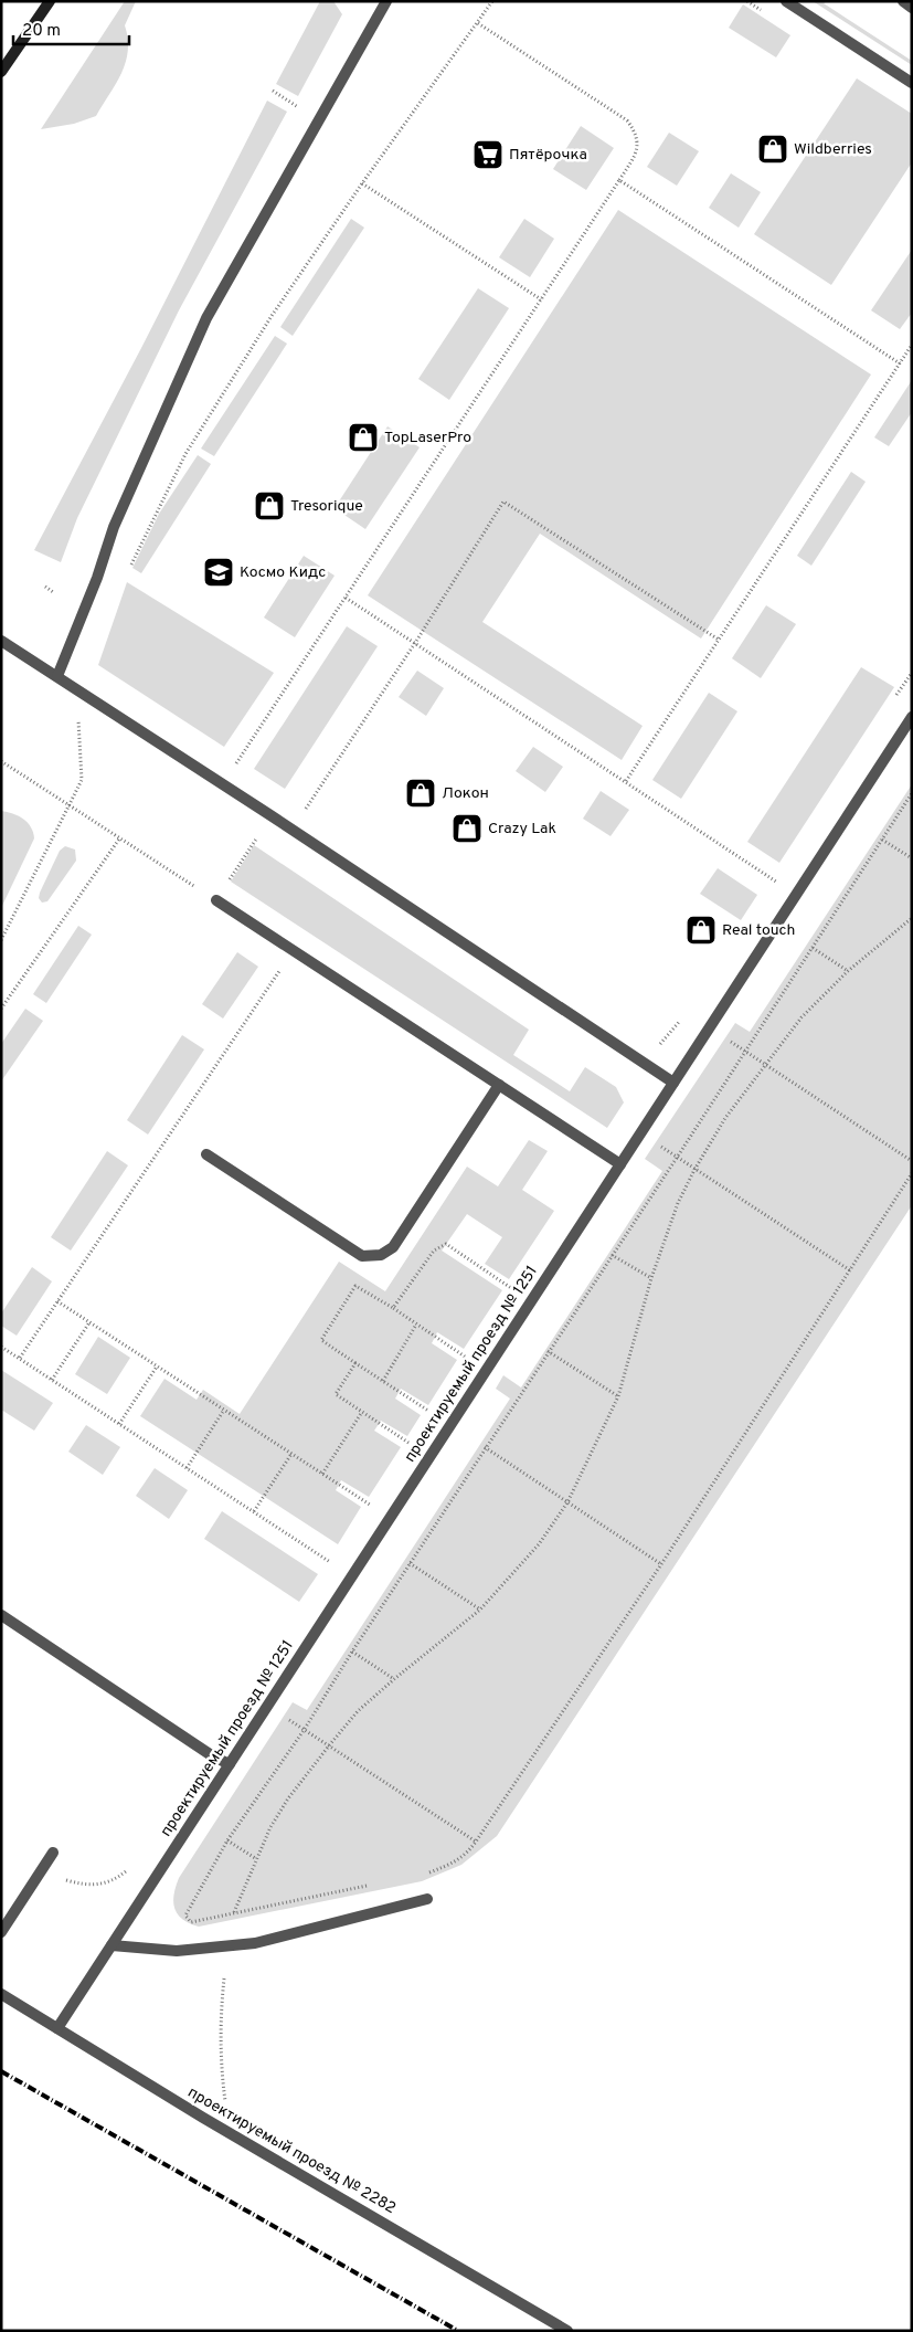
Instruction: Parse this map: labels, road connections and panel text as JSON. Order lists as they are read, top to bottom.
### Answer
{
  "streets": {
    "street": ["проектируемый проезд № 1251", "проектируемый проезд № 2282"]
  },
  "crossings": [
    ["проектируемый проезд № 1251", "проектируемый проезд № 2282"]
  ],
  "places": {
    "shop": [
      "Wildberries",
      "TopLaserPro",
      "Tresorique",
      "Локон",
      "Crazy Lak",
      "Real touch"
    ],
    "supermarket": ["Пятёрочка"],
    "school or university": ["Космо Кидс"]
  },
  "scale_bar": "20 m"
}
